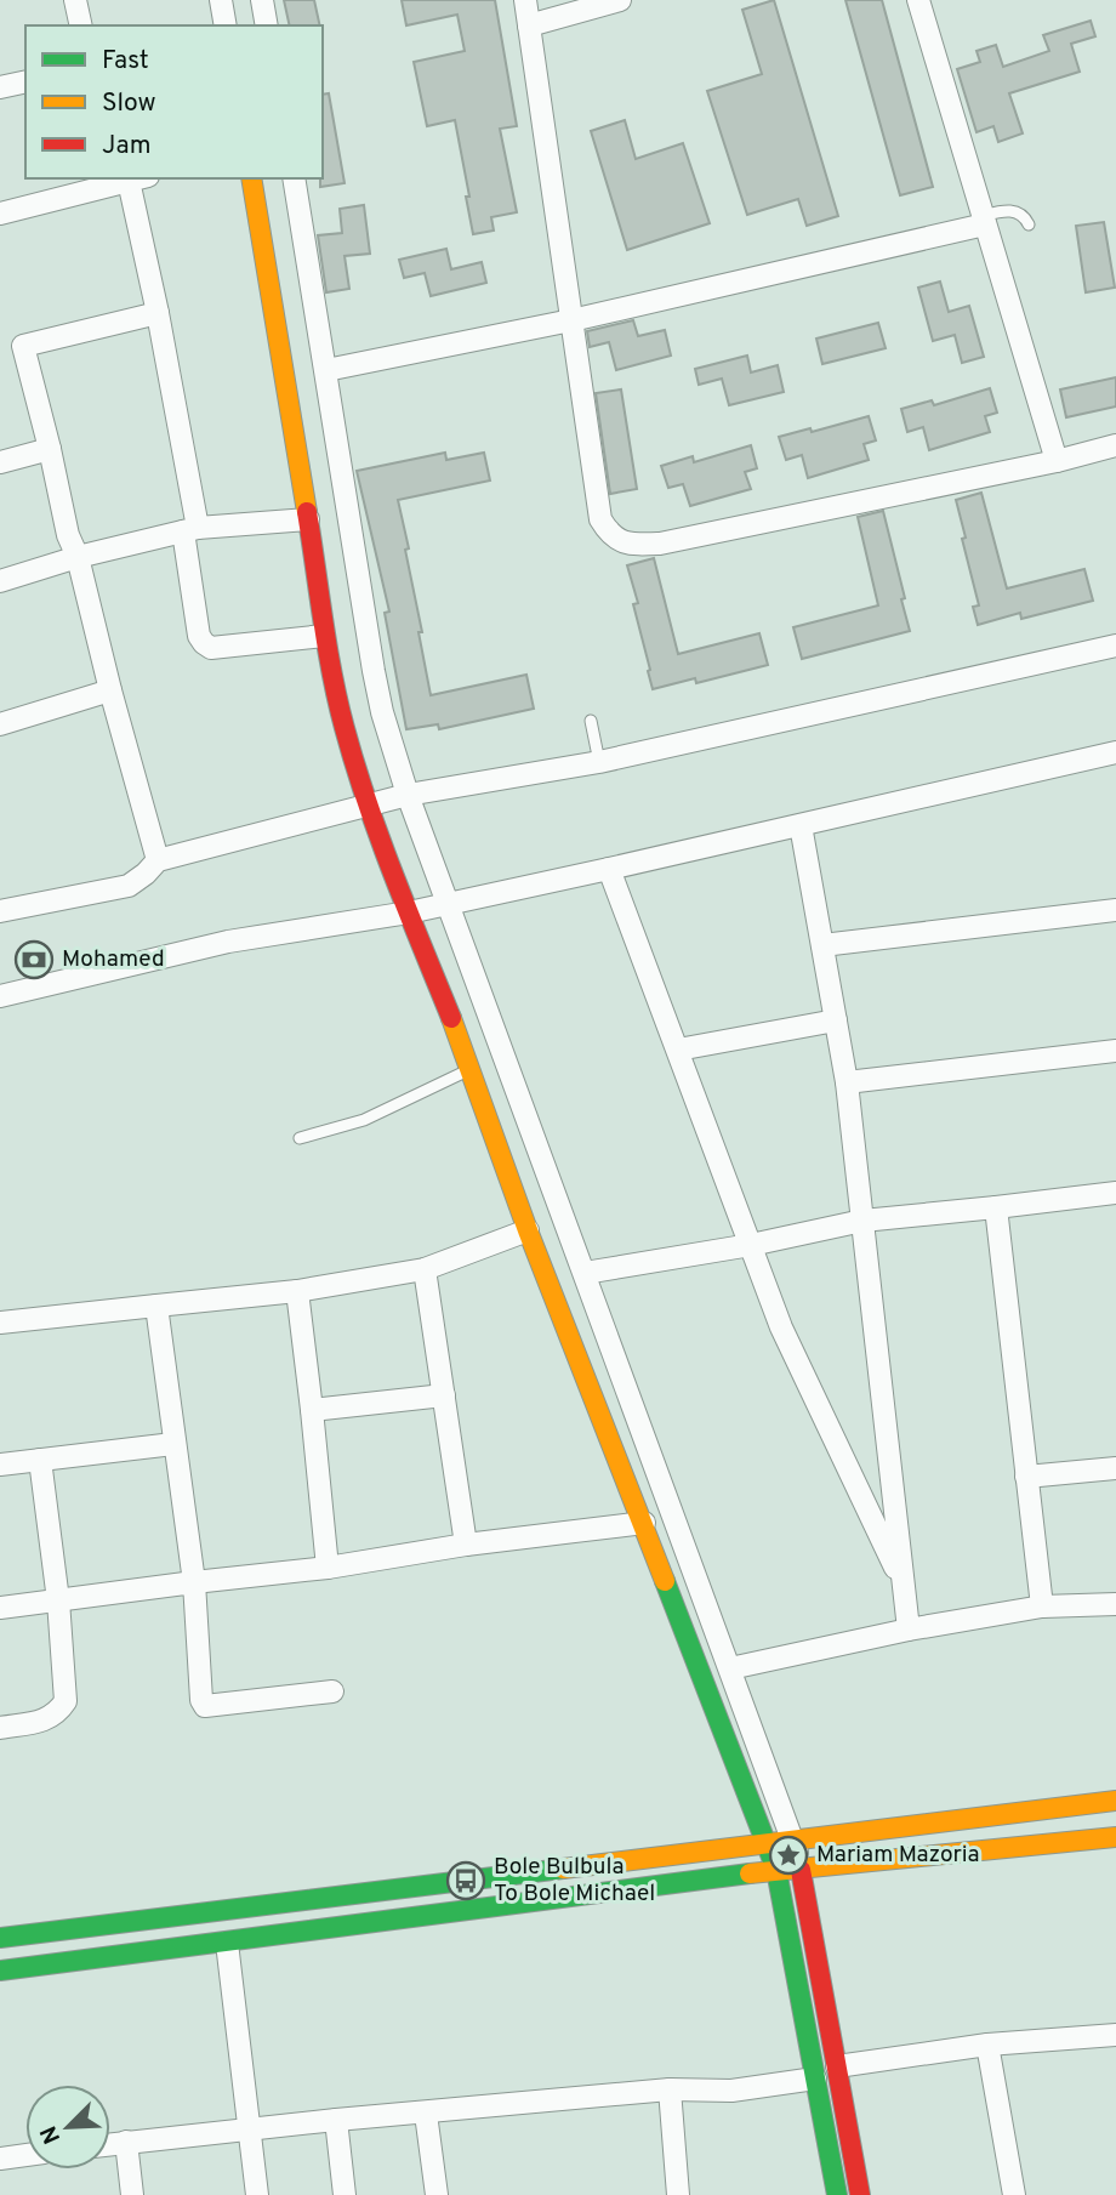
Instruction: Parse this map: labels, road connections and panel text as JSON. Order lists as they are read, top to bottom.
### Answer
{
  "places": {
    "bank": ["Mohamed"],
    "place": ["Mariam Mazoria"],
    "bus stop": ["Bole Bulbula To Bole Michael"]
  },
  "legend": ["Fast", "Slow", "Jam"],
  "north": "bottom left"
}
